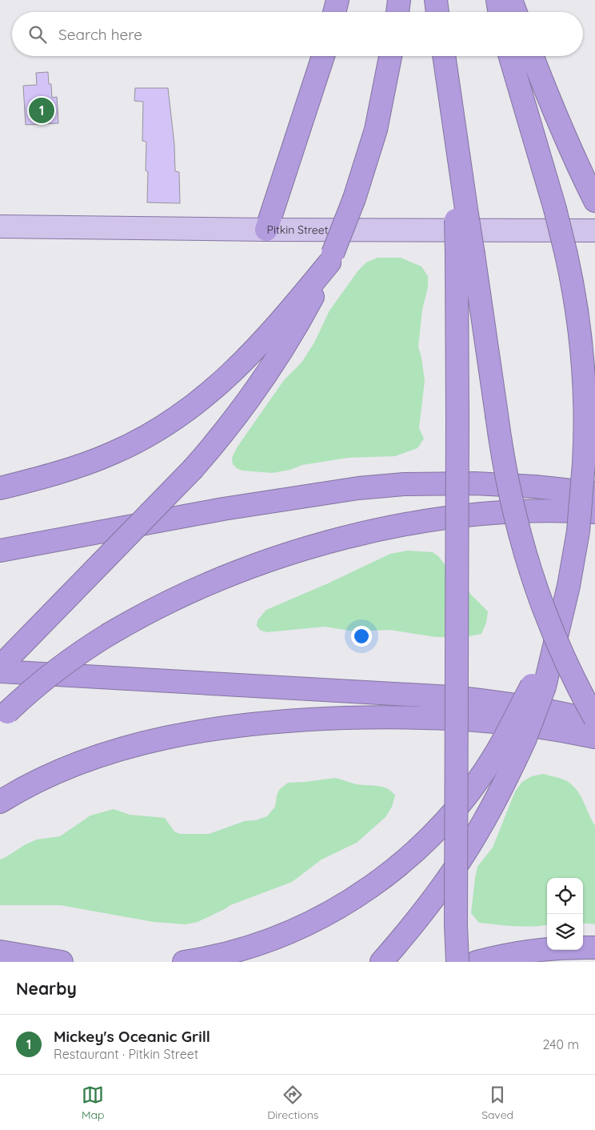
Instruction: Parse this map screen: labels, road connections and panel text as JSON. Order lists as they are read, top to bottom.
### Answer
{
  "streets": {
    "main road": ["Pitkin Street"]
  },
  "page": {
    "search": "Search here",
    "pins": "1",
    "heading": "Nearby",
    "list": [
      {
        "mark": "1",
        "name": "Mickey's Oceanic Grill",
        "note": "Restaurant · Pitkin Street",
        "value": "240 m"
      }
    ],
    "nav": ["Map", "Directions", "Saved"]
  }
}
